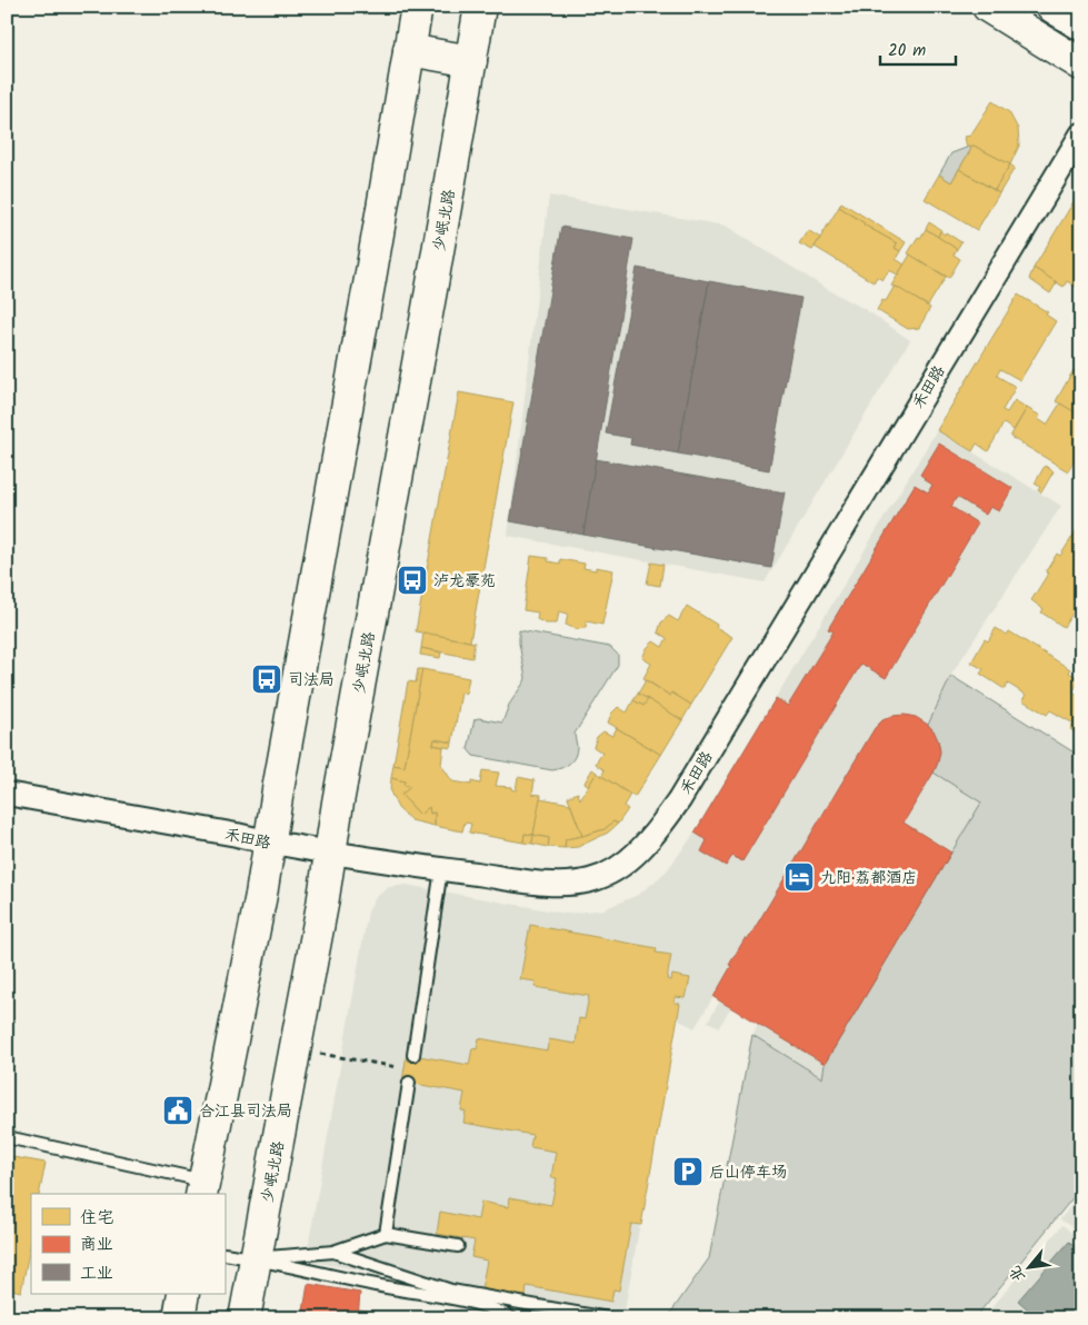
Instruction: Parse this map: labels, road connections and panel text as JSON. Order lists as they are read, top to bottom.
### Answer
{
  "streets": {
    "main road": ["少岷北路"],
    "street": ["禾田路"]
  },
  "crossings": [
    ["少岷北路", "禾田路"]
  ],
  "places": {
    "bus stop": ["泸龙豪苑", "司法局"],
    "hotel": ["九阳·荔都酒店"],
    "public building": ["合江县司法局"],
    "parking": ["后山停车场"]
  },
  "legend": ["住宅", "商业", "工业"],
  "scale_bar": "20 m",
  "north": "bottom left"
}
